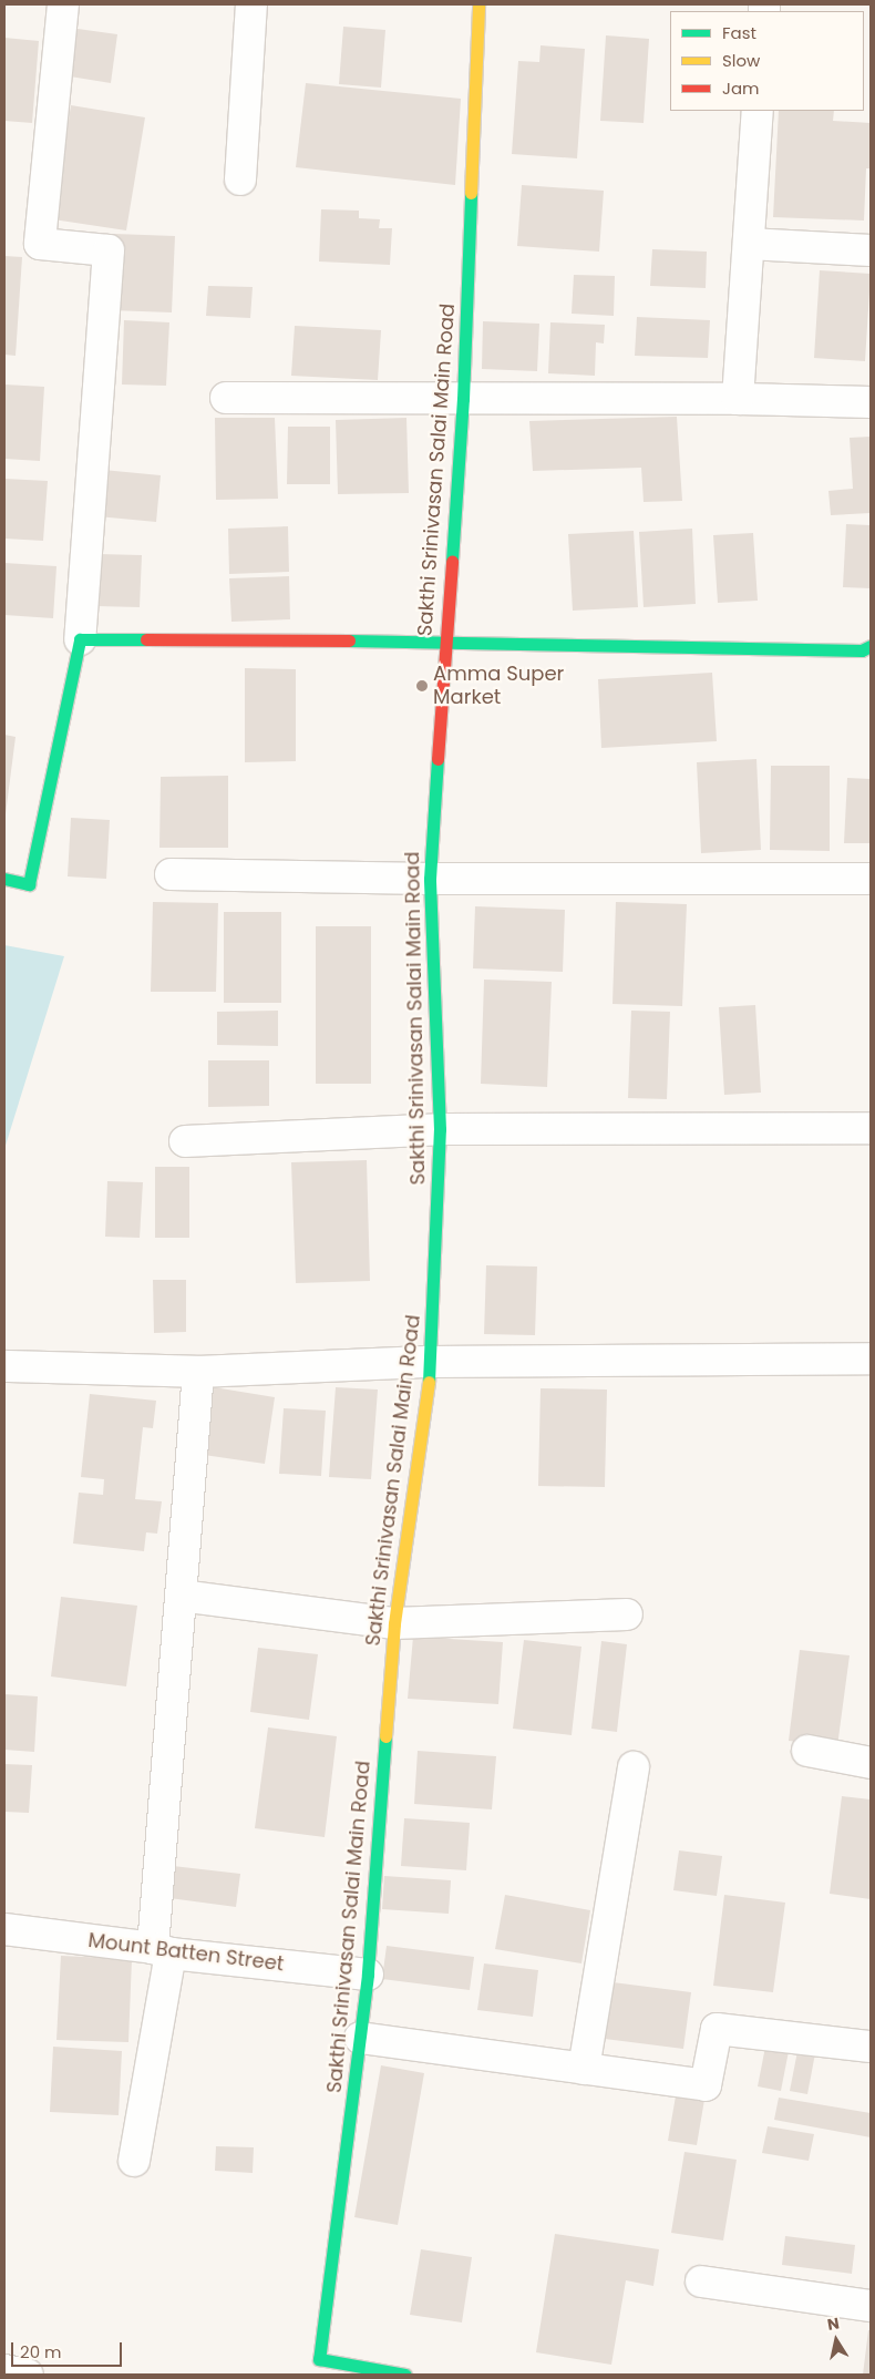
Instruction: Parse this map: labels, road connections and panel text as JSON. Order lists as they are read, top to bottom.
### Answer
{
  "streets": {
    "street": ["Sakthi Srinivasan Salai Main Road", "Mount Batten Street"]
  },
  "crossings": [
    ["Sakthi Srinivasan Salai Main Road", "Mount Batten Street"]
  ],
  "places": ["Amma Super Market"],
  "legend": ["Fast", "Slow", "Jam"],
  "scale_bar": "20 m",
  "north": "top"
}
